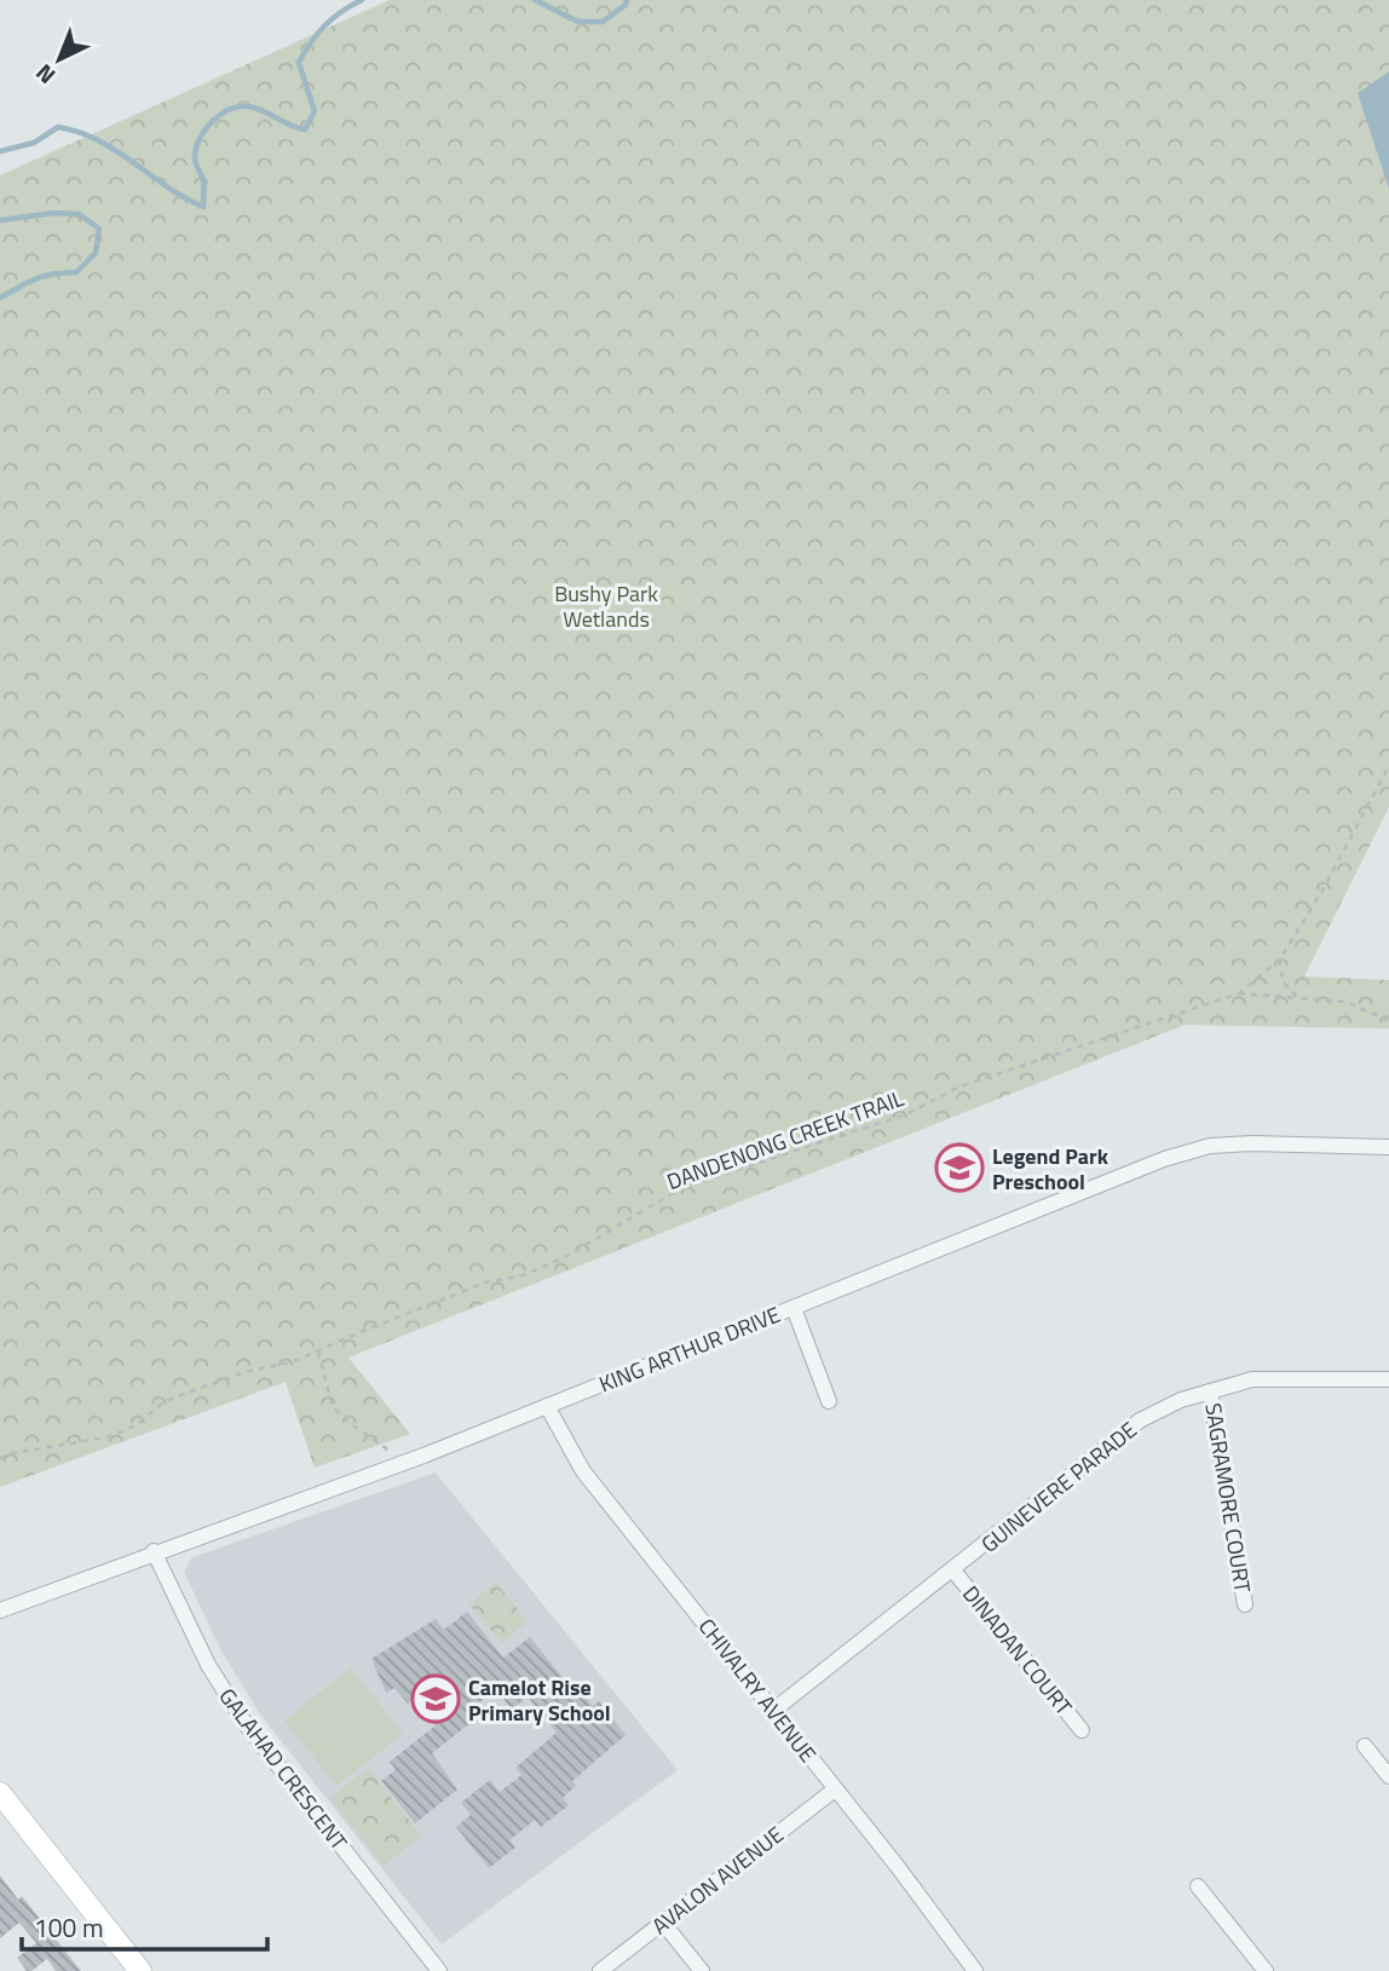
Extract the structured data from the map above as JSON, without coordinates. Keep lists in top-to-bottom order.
{
  "streets": {
    "street": [
      "KING ARTHUR DRIVE",
      "GUINEVERE PARADE",
      "SAGRAMORE COURT",
      "DINADAN COURT",
      "CHIVALRY AVENUE",
      "GALAHAD CRESCENT",
      "AVALON AVENUE"
    ],
    "path": ["DANDENONG CREEK TRAIL"]
  },
  "crossings": [
    ["KING ARTHUR DRIVE", "CHIVALRY AVENUE"],
    ["KING ARTHUR DRIVE", "GALAHAD CRESCENT"],
    ["GUINEVERE PARADE", "SAGRAMORE COURT"],
    ["GUINEVERE PARADE", "DINADAN COURT"],
    ["GUINEVERE PARADE", "CHIVALRY AVENUE"],
    ["CHIVALRY AVENUE", "AVALON AVENUE"]
  ],
  "parks": ["Bushy Park Wetlands"],
  "places": {
    "school or university": ["Legend Park Preschool", "Camelot Rise Primary School"]
  },
  "scale_bar": "100 m",
  "north": "bottom left"
}
